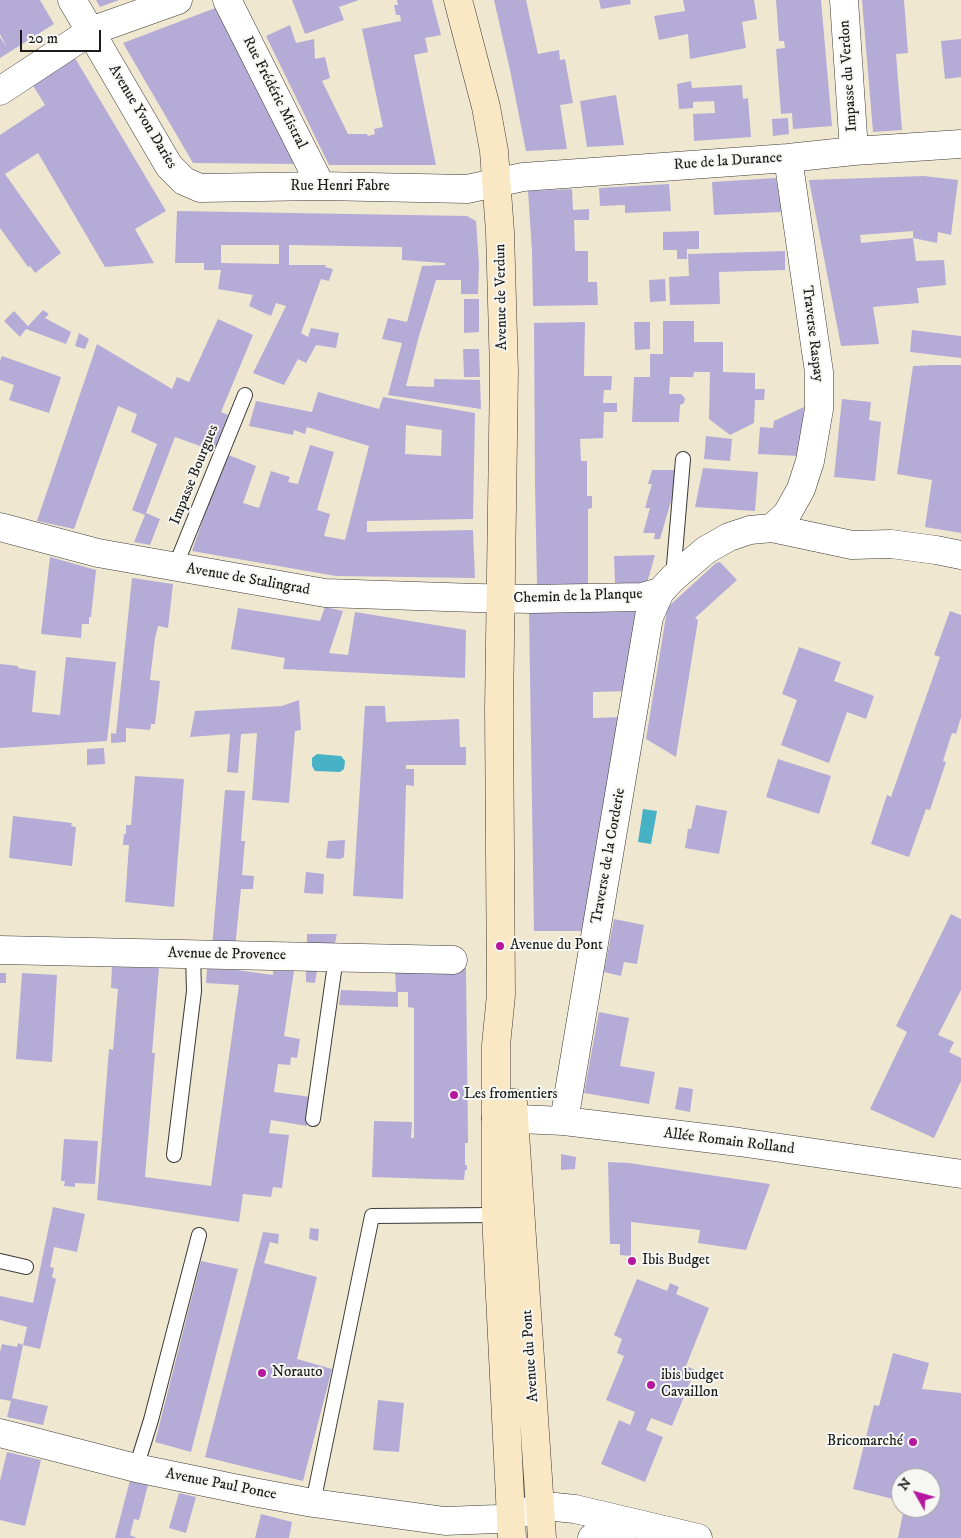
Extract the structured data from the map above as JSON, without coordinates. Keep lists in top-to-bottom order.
{
  "streets": {
    "main road": ["Avenue de Verdun", "Avenue du Pont"],
    "street": [
      "Impasse du Verdon",
      "Rue Frédéric Mistral",
      "Avenue Yvon Daries",
      "Rue de la Durance",
      "Rue Henri Fabre",
      "Traverse Raspay",
      "Avenue de Stalingrad",
      "Chemin de la Planque",
      "Traverse de la Corderie",
      "Avenue de Provence",
      "Allée Romain Rolland",
      "Avenue Paul Ponce"
    ],
    "lane": ["Impasse Bourgues"]
  },
  "crossings": [
    ["Impasse du Verdon", "Rue de la Durance"],
    ["Rue Frédéric Mistral", "Rue Henri Fabre"],
    ["Avenue Yvon Daries", "Rue Henri Fabre"],
    ["Rue de la Durance", "Rue Henri Fabre"],
    ["Rue de la Durance", "Avenue de Verdun"],
    ["Rue de la Durance", "Traverse Raspay"],
    ["Rue Henri Fabre", "Avenue de Verdun"],
    ["Avenue de Verdun", "Avenue de Stalingrad"],
    ["Avenue de Verdun", "Chemin de la Planque"],
    ["Avenue de Verdun", "Avenue du Pont"],
    ["Traverse Raspay", "Chemin de la Planque"],
    ["Impasse Bourgues", "Avenue de Stalingrad"],
    ["Avenue de Stalingrad", "Chemin de la Planque"],
    ["Avenue de Stalingrad", "Avenue du Pont"],
    ["Chemin de la Planque", "Traverse de la Corderie"],
    ["Chemin de la Planque", "Avenue du Pont"],
    ["Traverse de la Corderie", "Allée Romain Rolland"],
    ["Allée Romain Rolland", "Avenue du Pont"],
    ["Avenue du Pont", "Avenue Paul Ponce"]
  ],
  "places": [
    "Avenue du Pont",
    "Les fromentiers",
    "Ibis Budget",
    "Norauto",
    "ibis budget Cavaillon",
    "Bricomarché"
  ],
  "scale_bar": "20 m",
  "north": "top left"
}
